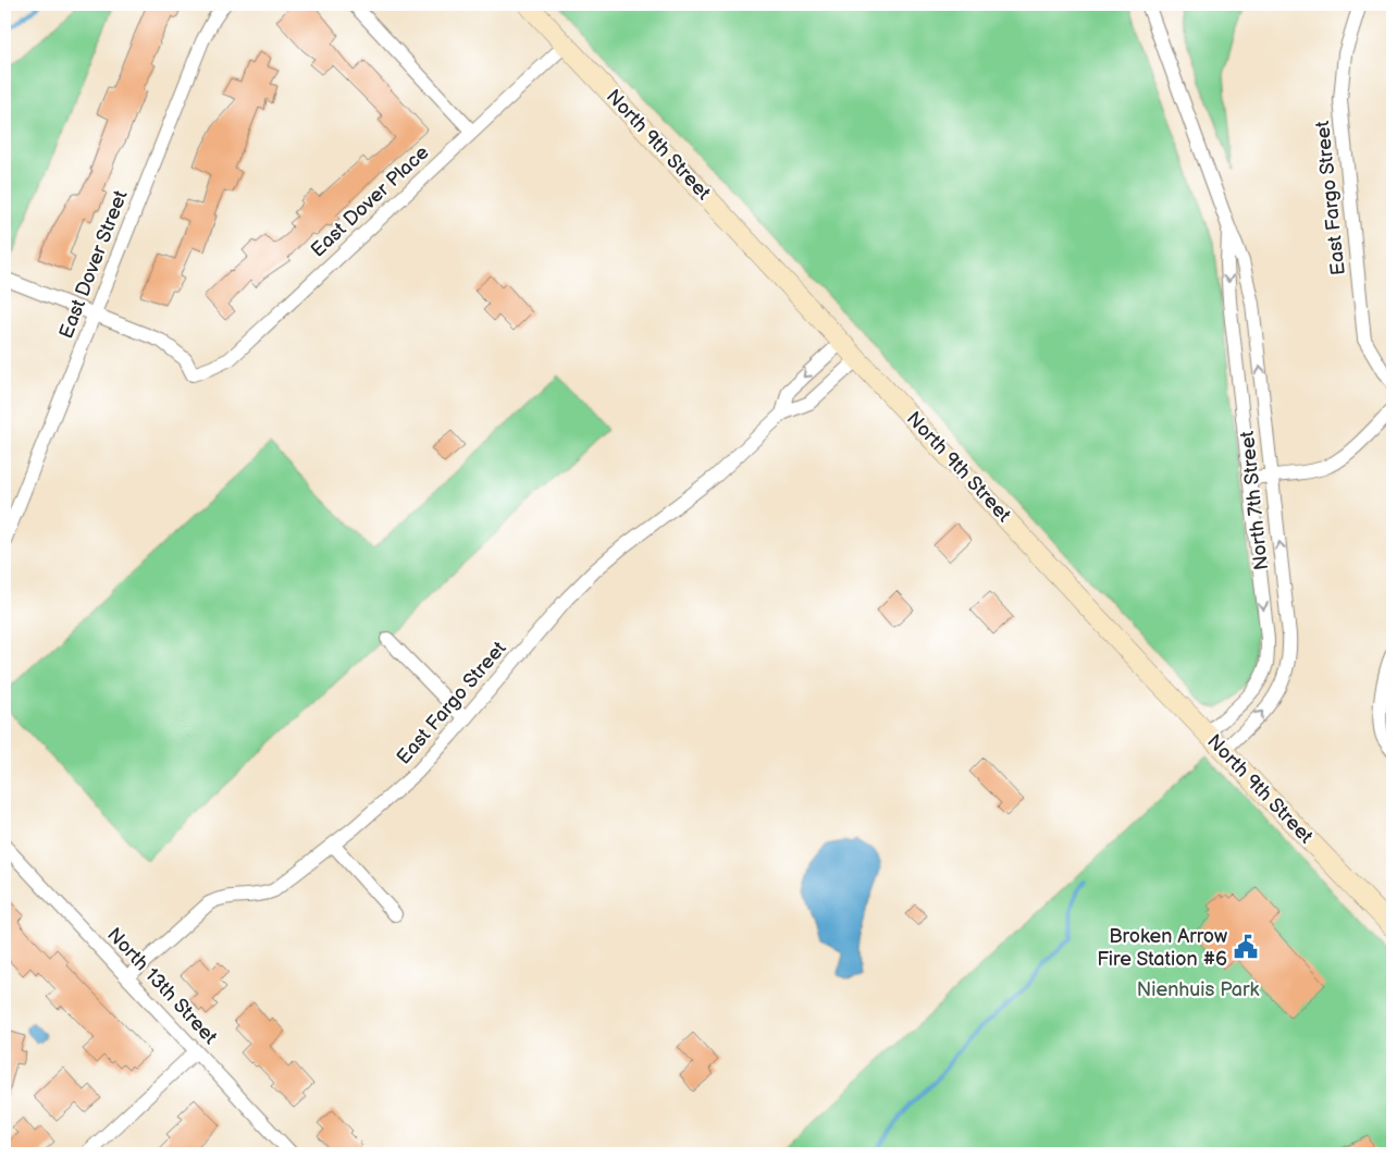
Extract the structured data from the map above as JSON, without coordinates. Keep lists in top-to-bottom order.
{
  "streets": {
    "main road": ["North 9th Street"],
    "street": [
      "East Fargo Street",
      "East Dover Place",
      "East Dover Street",
      "North 7th Street",
      "North 13th Street"
    ]
  },
  "crossings": [
    ["North 9th Street", "East Fargo Street"],
    ["North 9th Street", "East Dover Place"],
    ["North 9th Street", "North 7th Street"],
    ["East Fargo Street", "North 13th Street"],
    ["East Dover Place", "East Dover Street"]
  ],
  "parks": ["Nienhuis Park"],
  "places": {
    "public building": ["Broken Arrow Fire Station #6"]
  }
}
